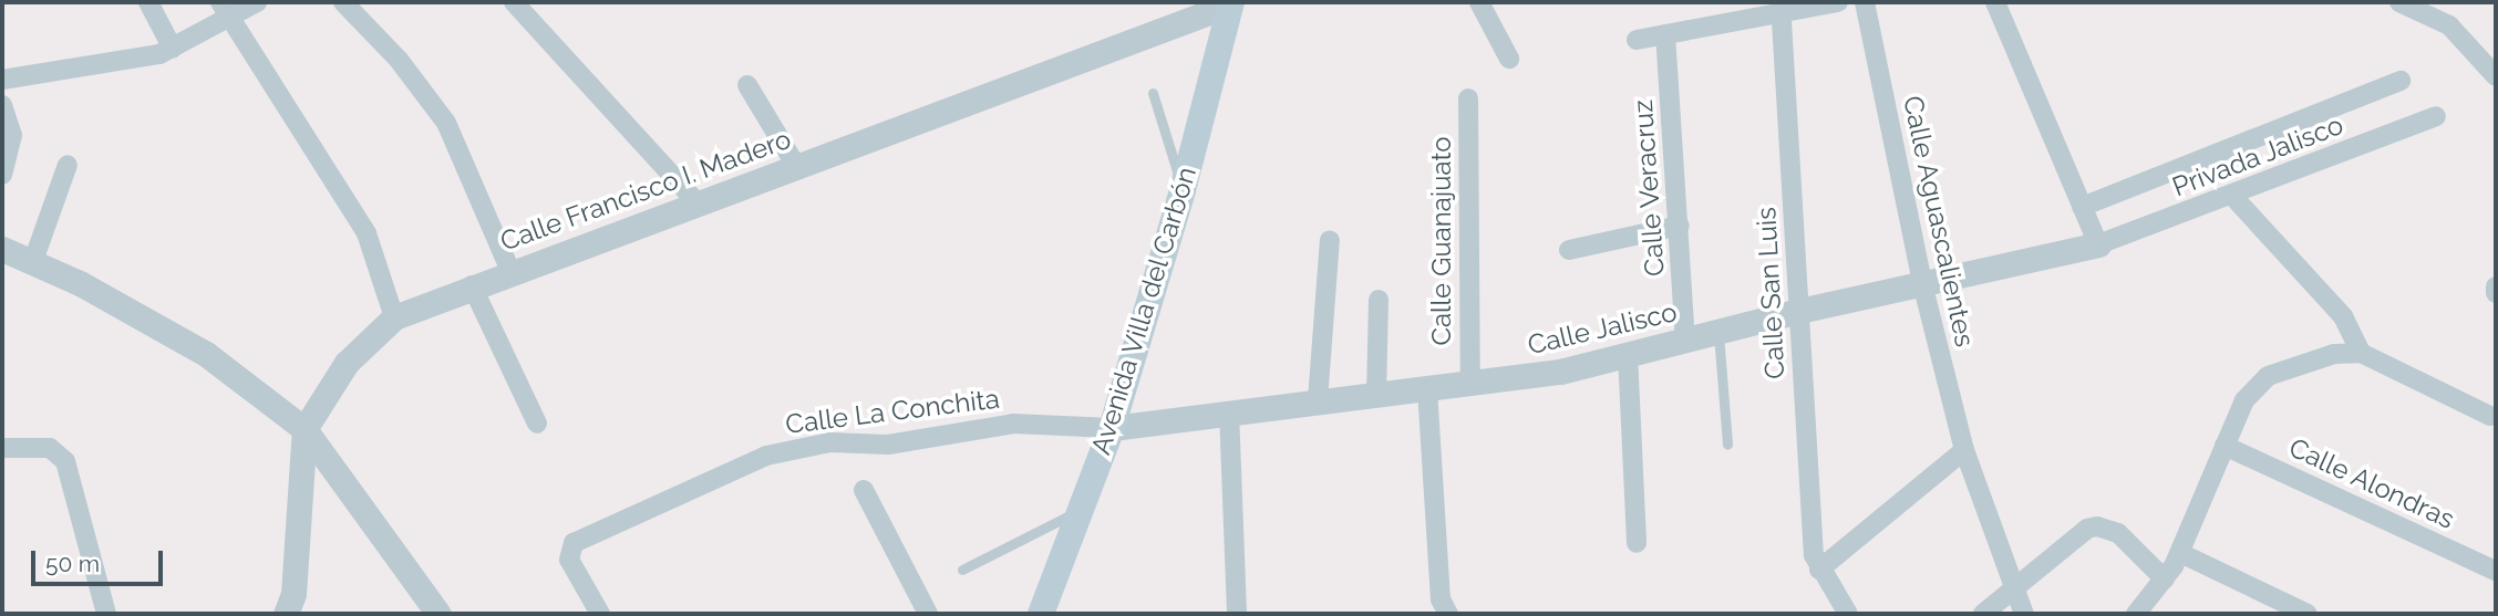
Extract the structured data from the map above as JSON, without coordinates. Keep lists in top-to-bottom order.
{
  "streets": {
    "main road": ["Avenida Villa del Carbón"],
    "street": [
      "Privada Jalisco",
      "Calle Veracruz",
      "Calle Francisco I. Madero",
      "Calle Aguascalientes",
      "Calle Guanajuato",
      "Calle San Luis",
      "Calle Jalisco",
      "Calle La Conchita",
      "Calle Alondras"
    ]
  },
  "crossings": [
    ["Privada Jalisco", "Calle Jalisco"],
    ["Calle Veracruz", "Calle Jalisco"],
    ["Calle Francisco I. Madero", "Avenida Villa del Carbón"],
    ["Calle Aguascalientes", "Calle Jalisco"],
    ["Calle Guanajuato", "Calle Jalisco"],
    ["Calle San Luis", "Calle Jalisco"],
    ["Avenida Villa del Carbón", "Calle Jalisco"],
    ["Avenida Villa del Carbón", "Calle La Conchita"],
    ["Calle Jalisco", "Calle La Conchita"]
  ],
  "scale_bar": "50 m"
}
